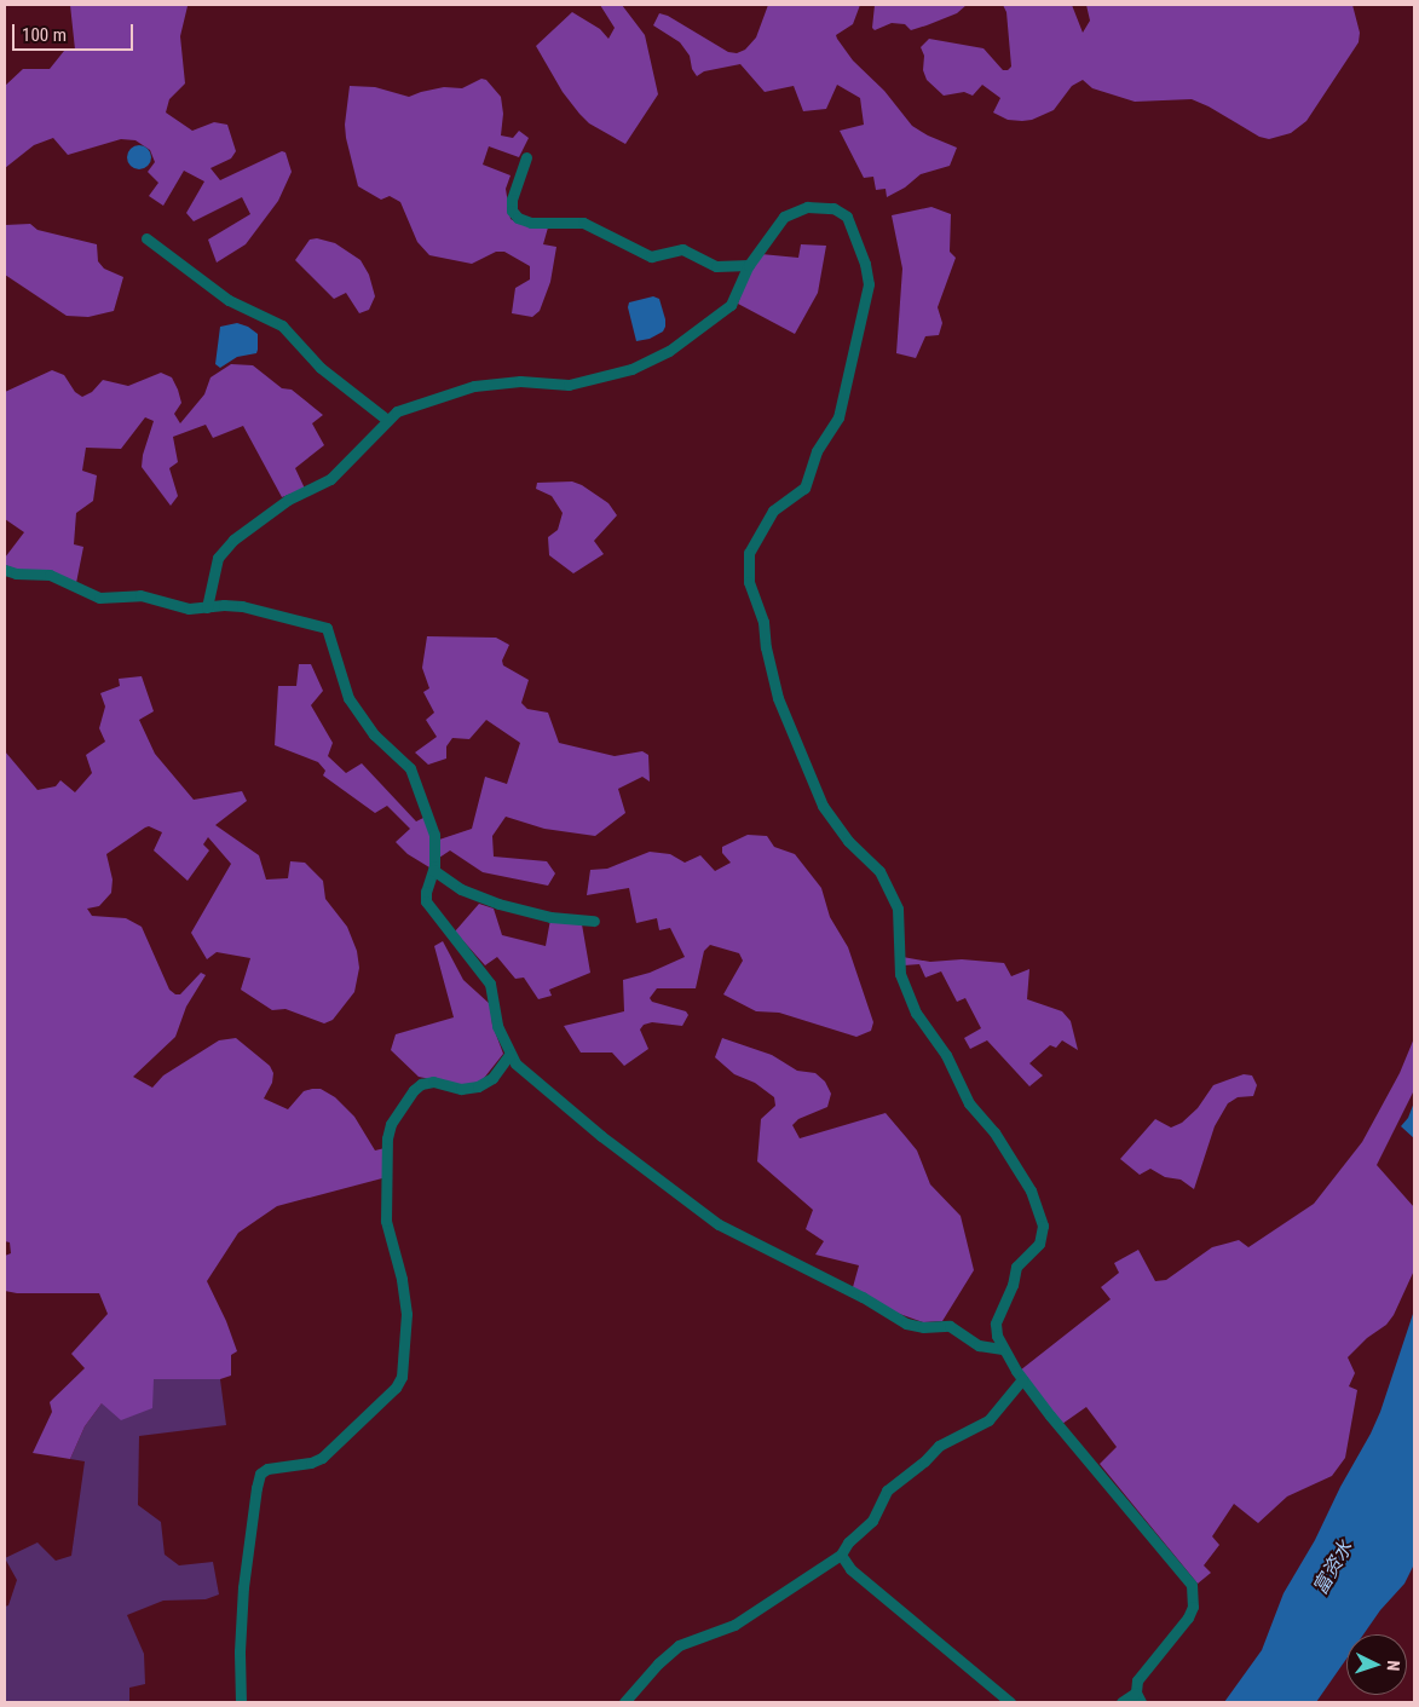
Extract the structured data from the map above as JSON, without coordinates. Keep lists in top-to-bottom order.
{
  "water": ["富资水"],
  "scale_bar": "100 m",
  "north": "right"
}
